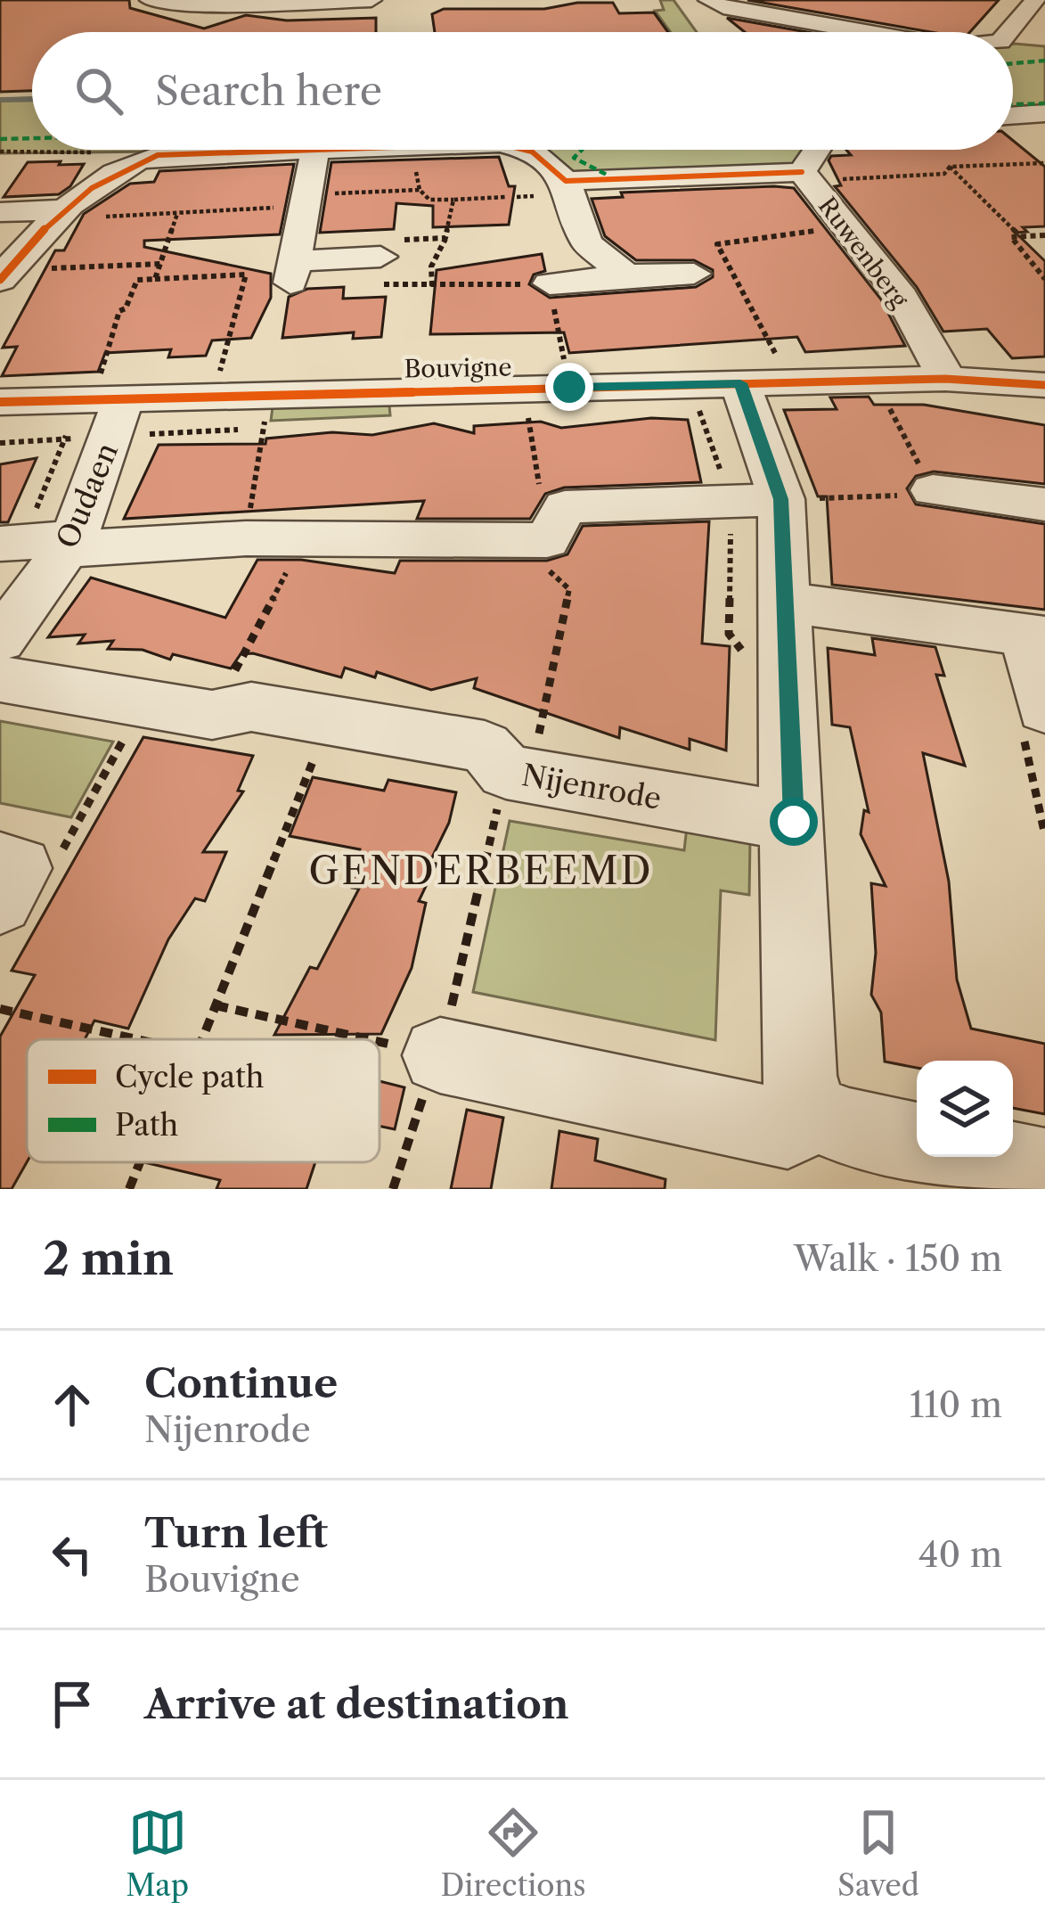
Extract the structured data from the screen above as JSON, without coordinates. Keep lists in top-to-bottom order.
{
  "streets": {
    "street": [
      "Ruwenberg",
      "Bouvigne",
      "Oudaen",
      "Nijenrode"
    ]
  },
  "crossings": [
    ["Ruwenberg", "Bouvigne"],
    ["Bouvigne", "Oudaen"]
  ],
  "districts": ["GENDERBEEMD"],
  "legend": ["Cycle path", "Path"],
  "page": {
    "search": "Search here",
    "heading": ["2 min", "Walk · 150 m"],
    "list": [
      ["Continue", "Nijenrode", "110 m"],
      ["Turn left", "Bouvigne", "40 m"],
      "Arrive at destination"
    ],
    "nav": ["Map", "Directions", "Saved"]
  }
}
